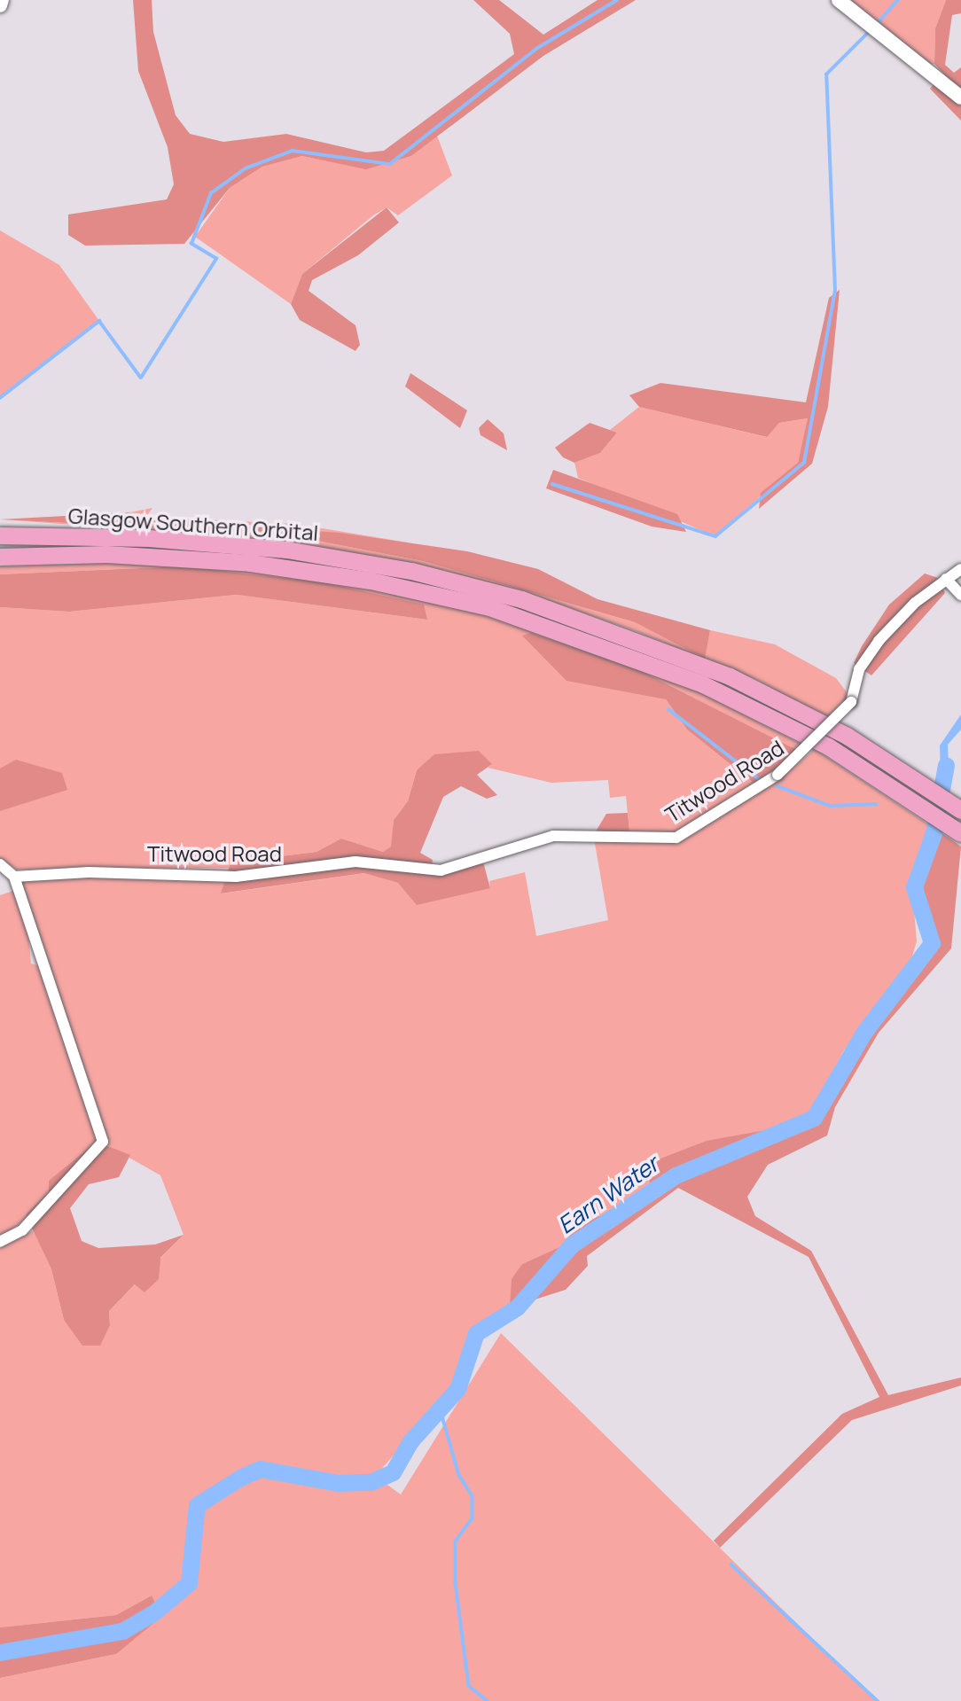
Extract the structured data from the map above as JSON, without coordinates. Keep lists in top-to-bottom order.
{
  "streets": {
    "highway": ["Glasgow Southern Orbital"],
    "street": ["Titwood Road"]
  },
  "water": ["Earn Water"]
}
